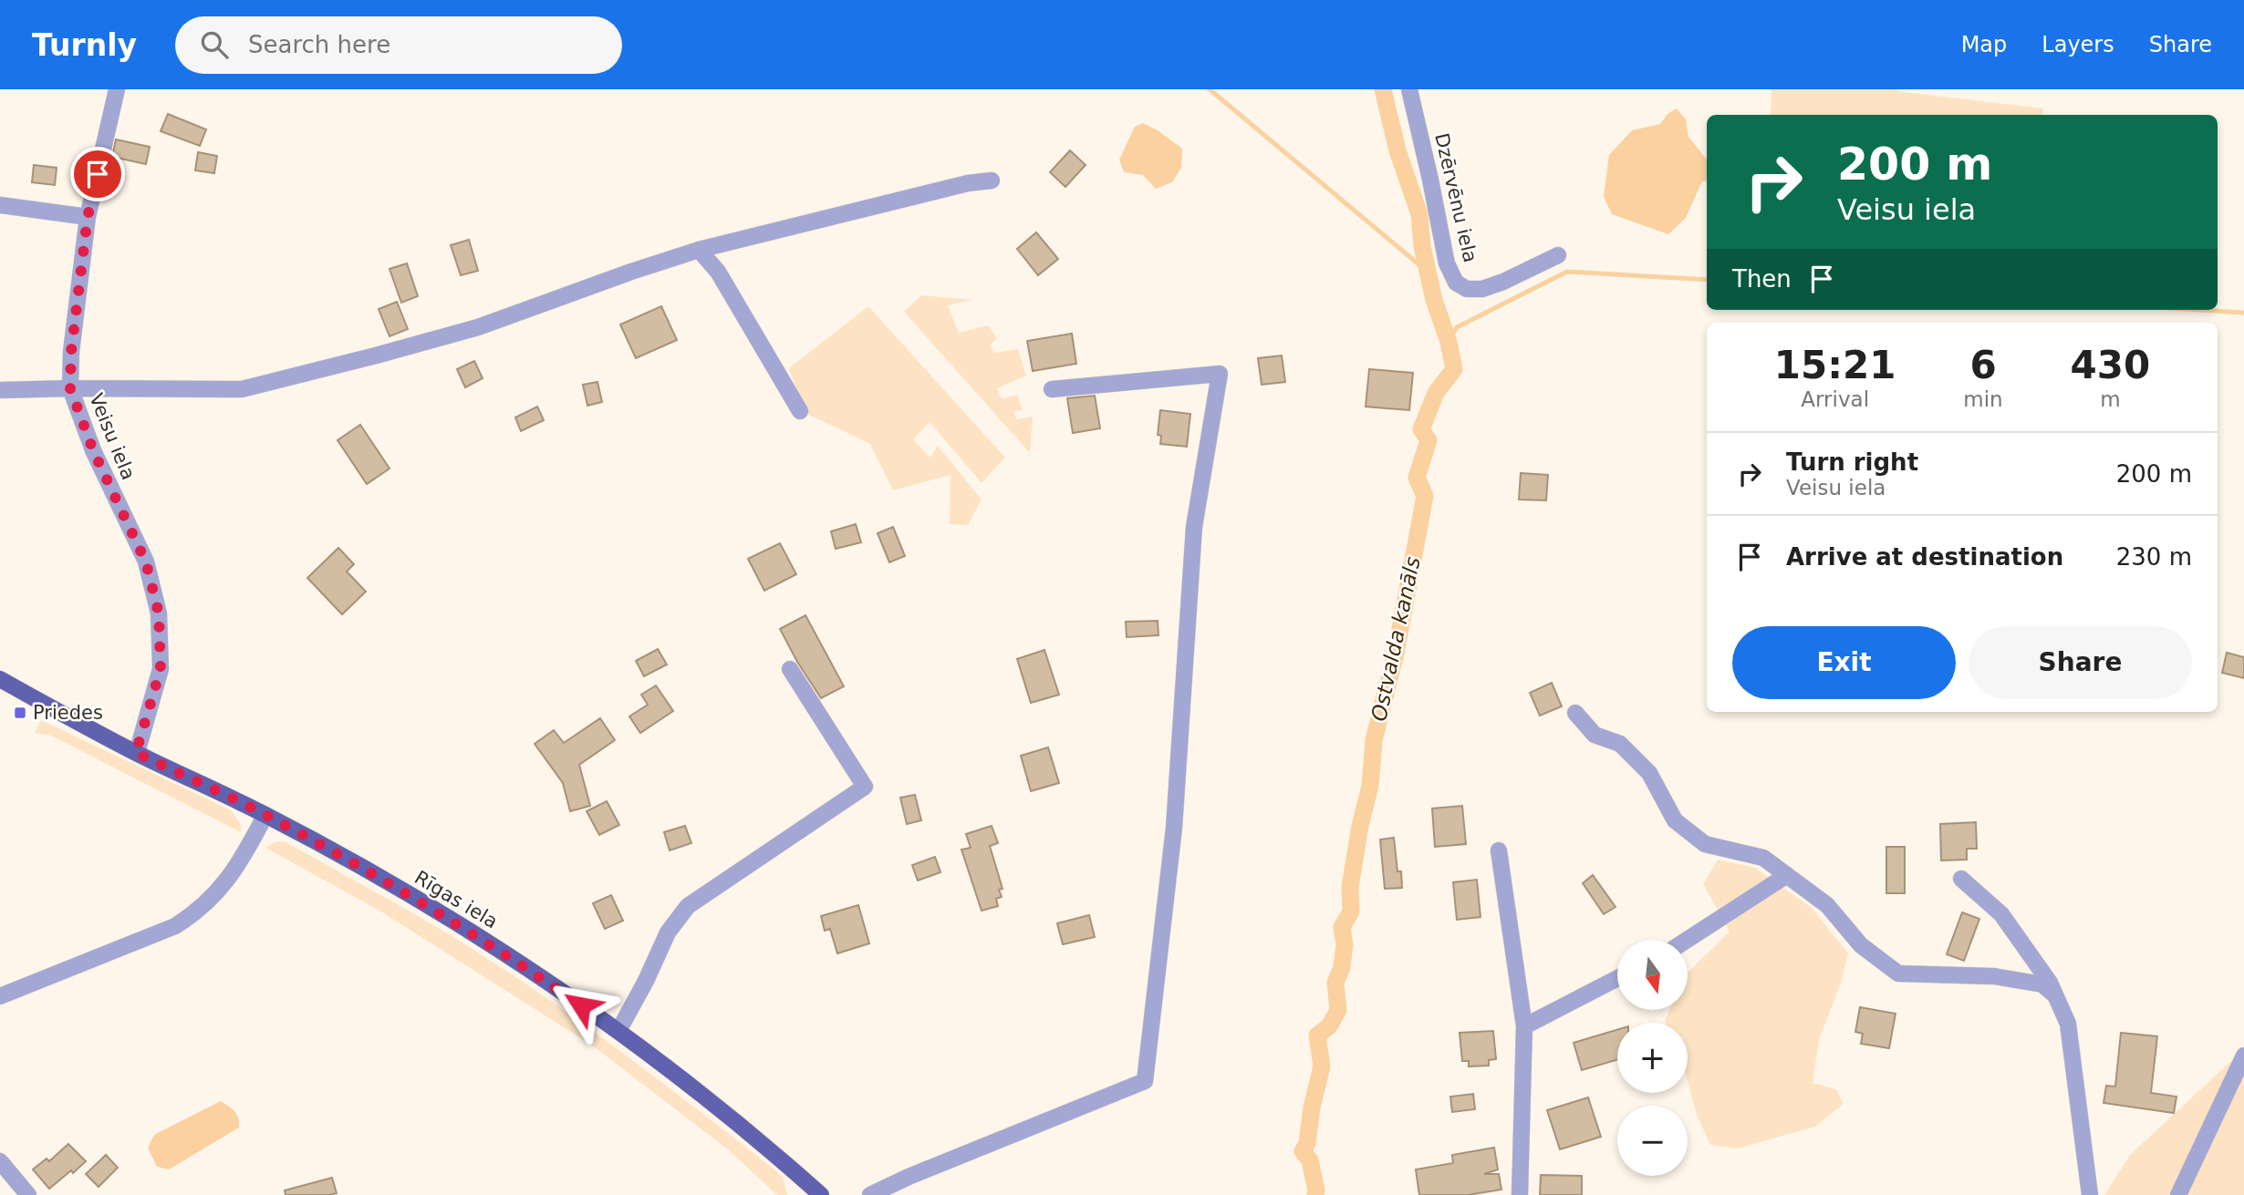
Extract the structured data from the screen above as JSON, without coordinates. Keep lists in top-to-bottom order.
{
  "streets": {
    "main road": ["Rīgas iela"],
    "street": ["Dzērvēnu iela", "Veisu iela"]
  },
  "crossings": [
    ["Veisu iela", "Rīgas iela"]
  ],
  "water": ["Ostvalda kanāls"],
  "places": {
    "transit": ["Priedes"]
  },
  "north": "bottom",
  "page": {
    "header": "Turnly",
    "search": "Search here",
    "nav": ["Map", "Layers", "Share"],
    "turn": ["200 m", "Veisu iela"],
    "then": "Then",
    "eta": [
      "15:21",
      "Arrival",
      "6",
      "min",
      "430",
      "m"
    ],
    "list": [
      {
        "name": "Turn right",
        "note": "Veisu iela",
        "value": "200 m"
      },
      {
        "name": "Arrive at destination",
        "value": "230 m"
      }
    ],
    "buttons": ["Exit", "Share"],
    "map_buttons": ["+", "−"]
  }
}
